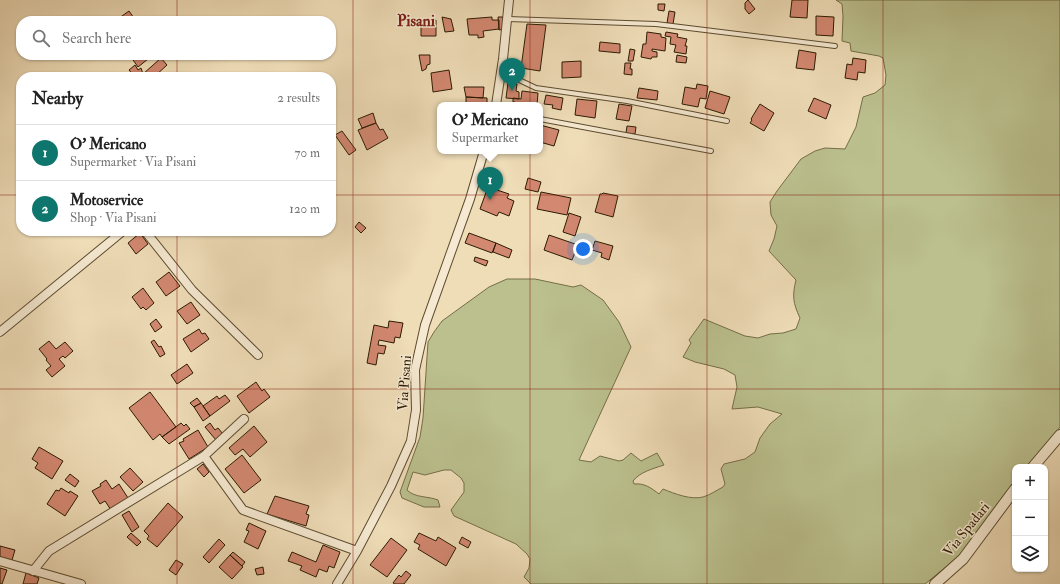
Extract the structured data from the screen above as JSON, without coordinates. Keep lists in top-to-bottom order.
{
  "streets": {
    "street": ["Via Pisani", "Via Spadari"]
  },
  "districts": ["Pisani"],
  "page": {
    "search": "Search here",
    "pins": ["2", "1"],
    "heading": ["Nearby", "2 results"],
    "popup": ["O' Mericano", "Supermarket"],
    "list": [
      {
        "mark": "1",
        "name": "O' Mericano",
        "note": "Supermarket · Via Pisani",
        "value": "70 m"
      },
      {
        "mark": "2",
        "name": "Motoservice",
        "note": "Shop · Via Pisani",
        "value": "120 m"
      }
    ],
    "map_buttons": ["+", "−"]
  }
}
